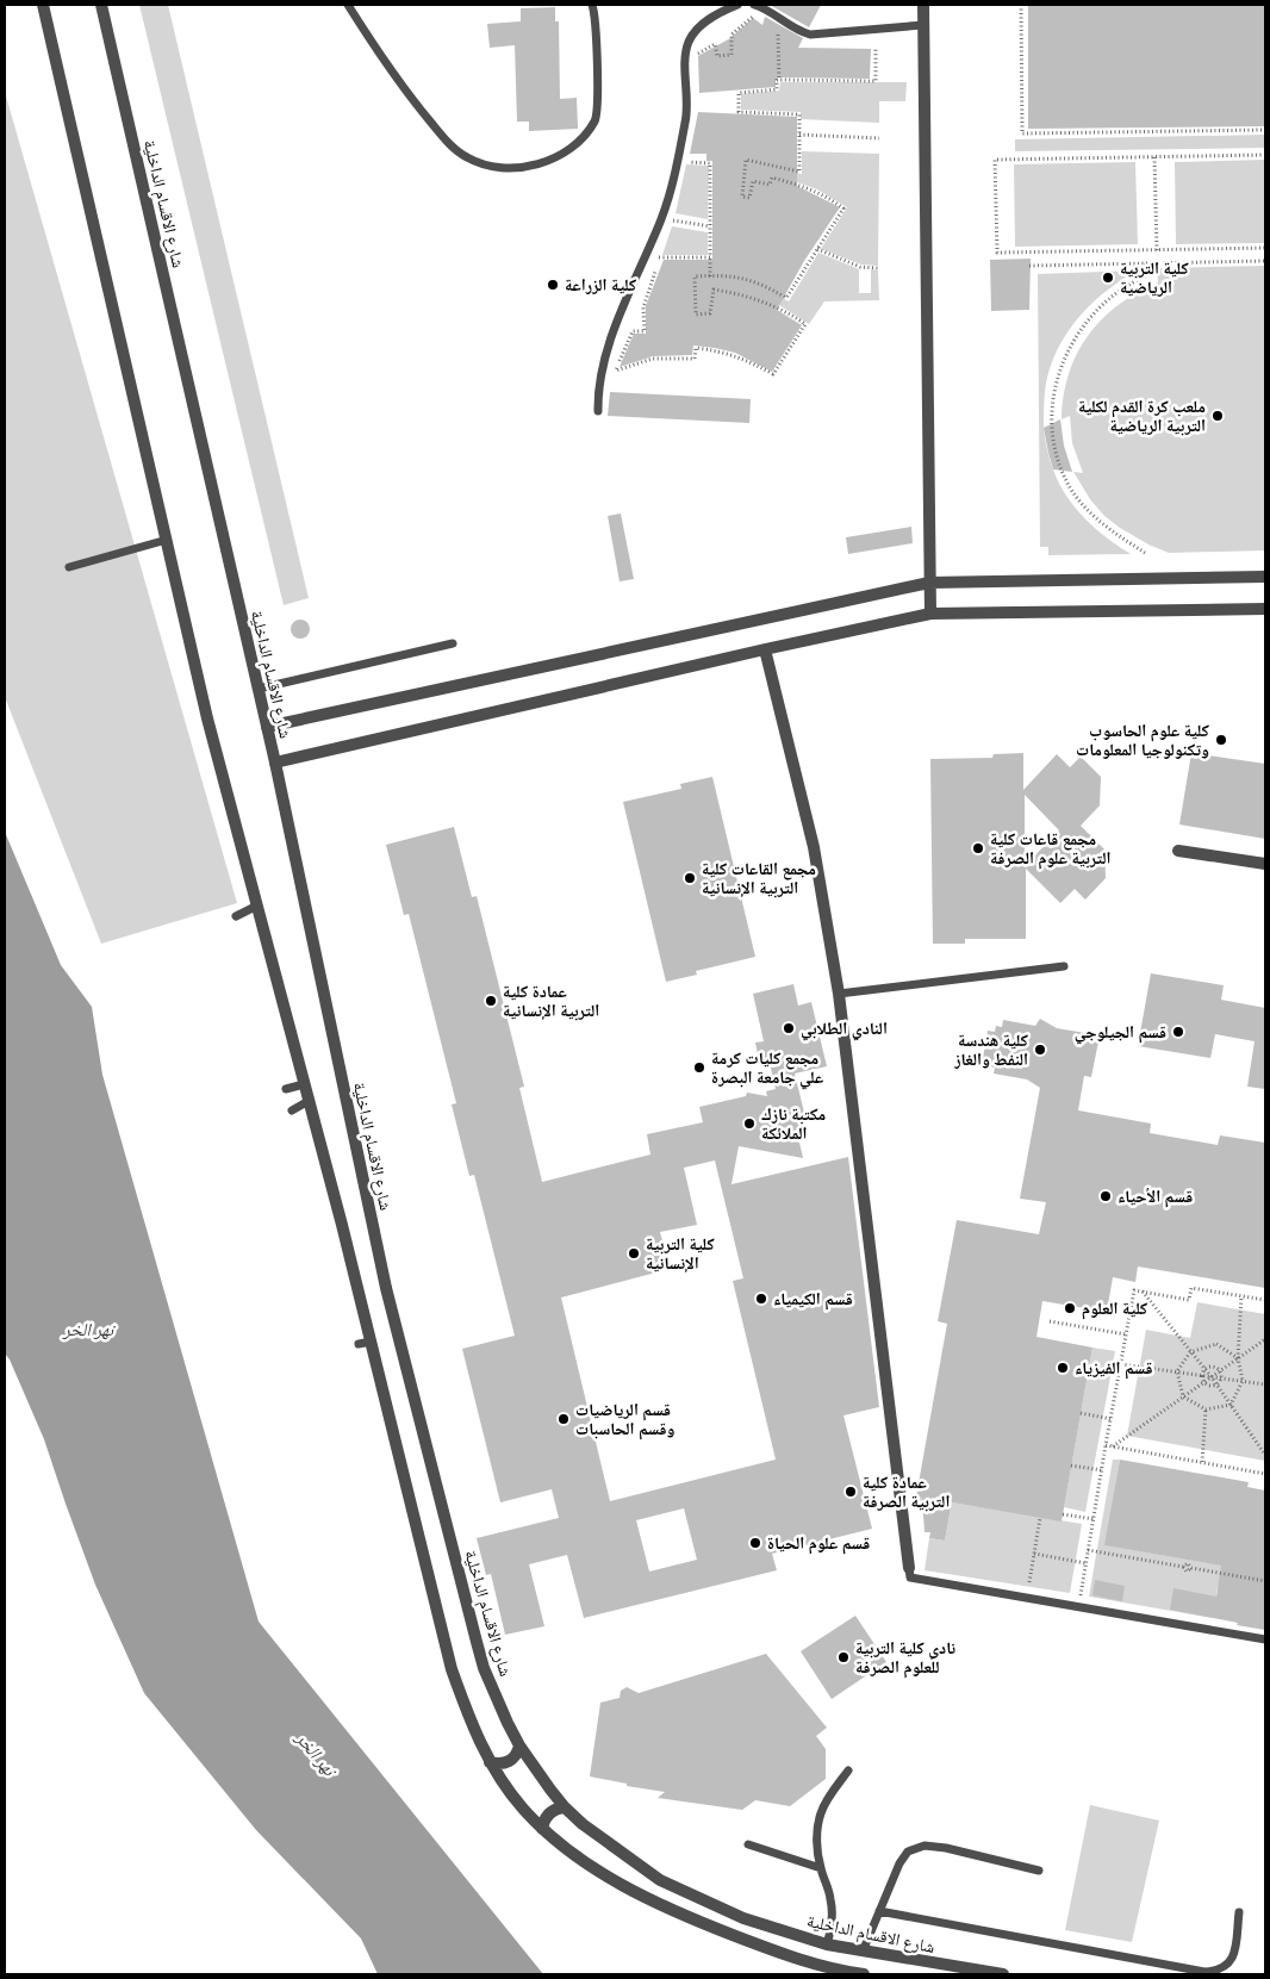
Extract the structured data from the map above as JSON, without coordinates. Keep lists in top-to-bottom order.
{
  "streets": {
    "street": ["شارع الاقسام الداخلية"]
  },
  "water": ["نهر الخر"],
  "places": [
    "كلية التربية الرياضية",
    "كلية الزراعة",
    "ملعب كرة القدم لكلية التربية الرياضية",
    "كلية علوم الحاسوب وتكنولوجيا المعلومات",
    "مجمع قاعات كلية التربية علوم الصرفة",
    "مجمع القاعات كلية التربية الإنسانية",
    "عمادة كلية التربية الإنسانية",
    "النادي الطلابي",
    "قسم الجيلوجي",
    "كلية هندسة النفط والغاز",
    "مجمع كليات كرمة علي جامعة البصرة",
    "مكتبة نازك الملائكة",
    "قسم الأحياء",
    "كلية التربية الإنسانية",
    "قسم الكيمياء",
    "كلية العلوم",
    "قسم الفيزياء",
    "قسم الرياضيات وقسم الحاسبات",
    "عمادة كلية التربية الصرفة",
    "قسم علوم الحياة",
    "نادي كلية التربية للعلوم الصرفة"
  ]
}
